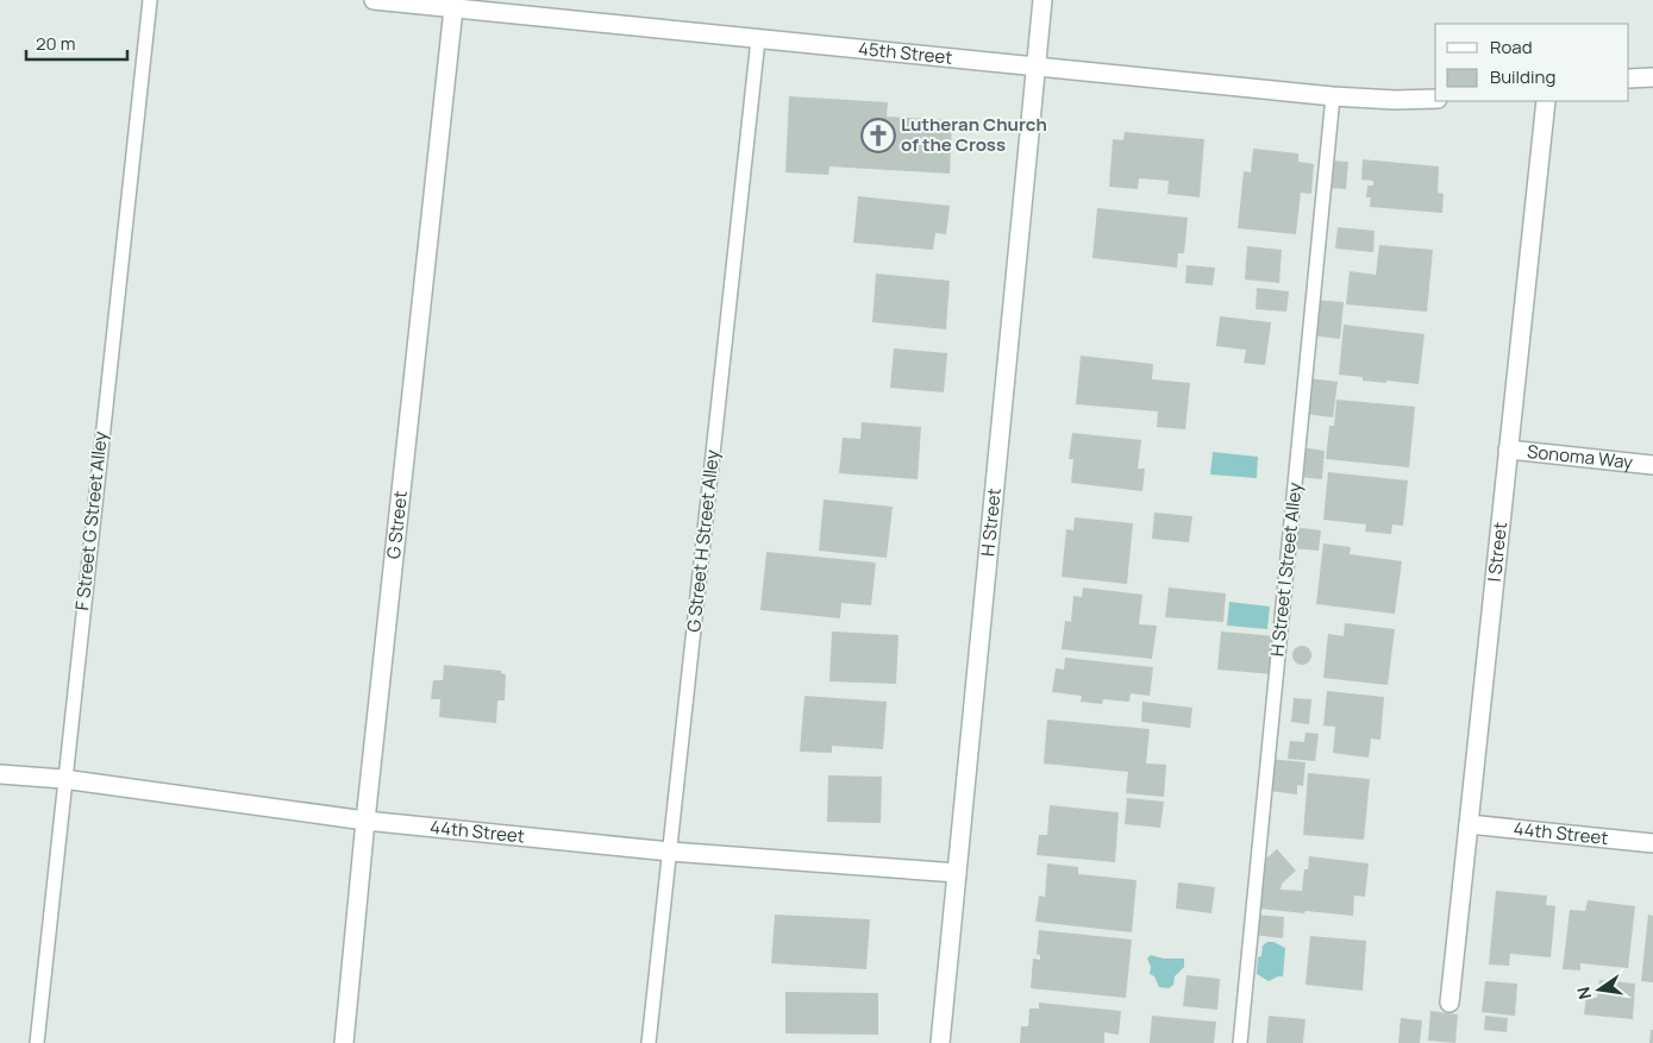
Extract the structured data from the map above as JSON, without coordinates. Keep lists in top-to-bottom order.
{
  "streets": {
    "street": [
      "45th Street",
      "Sonoma Way",
      "H Street",
      "G Street",
      "I Street",
      "44th Street"
    ],
    "lane": ["F Street G Street Alley", "G Street H Street Alley", "H Street I Street Alley"]
  },
  "crossings": [
    ["45th Street", "H Street"],
    ["45th Street", "G Street"],
    ["45th Street", "G Street H Street Alley"],
    ["45th Street", "H Street I Street Alley"],
    ["Sonoma Way", "I Street"],
    ["F Street G Street Alley", "44th Street"],
    ["H Street", "44th Street"],
    ["G Street", "44th Street"],
    ["G Street H Street Alley", "44th Street"],
    ["I Street", "44th Street"]
  ],
  "places": {
    "church": ["Lutheran Church of the Cross"]
  },
  "legend": ["Road", "Building"],
  "scale_bar": "20 m",
  "north": "left"
}
